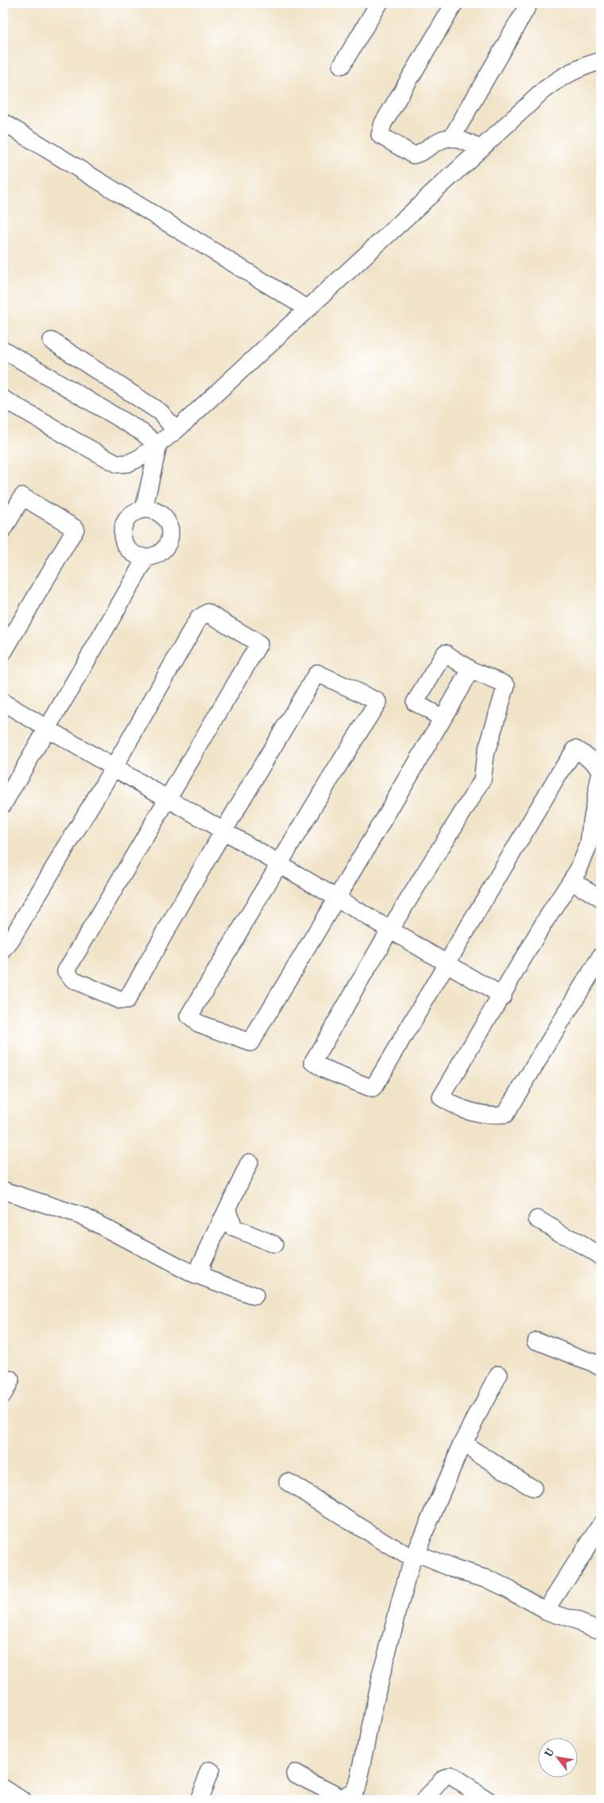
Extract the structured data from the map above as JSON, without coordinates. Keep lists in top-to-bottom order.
{
  "north": "top left"
}
